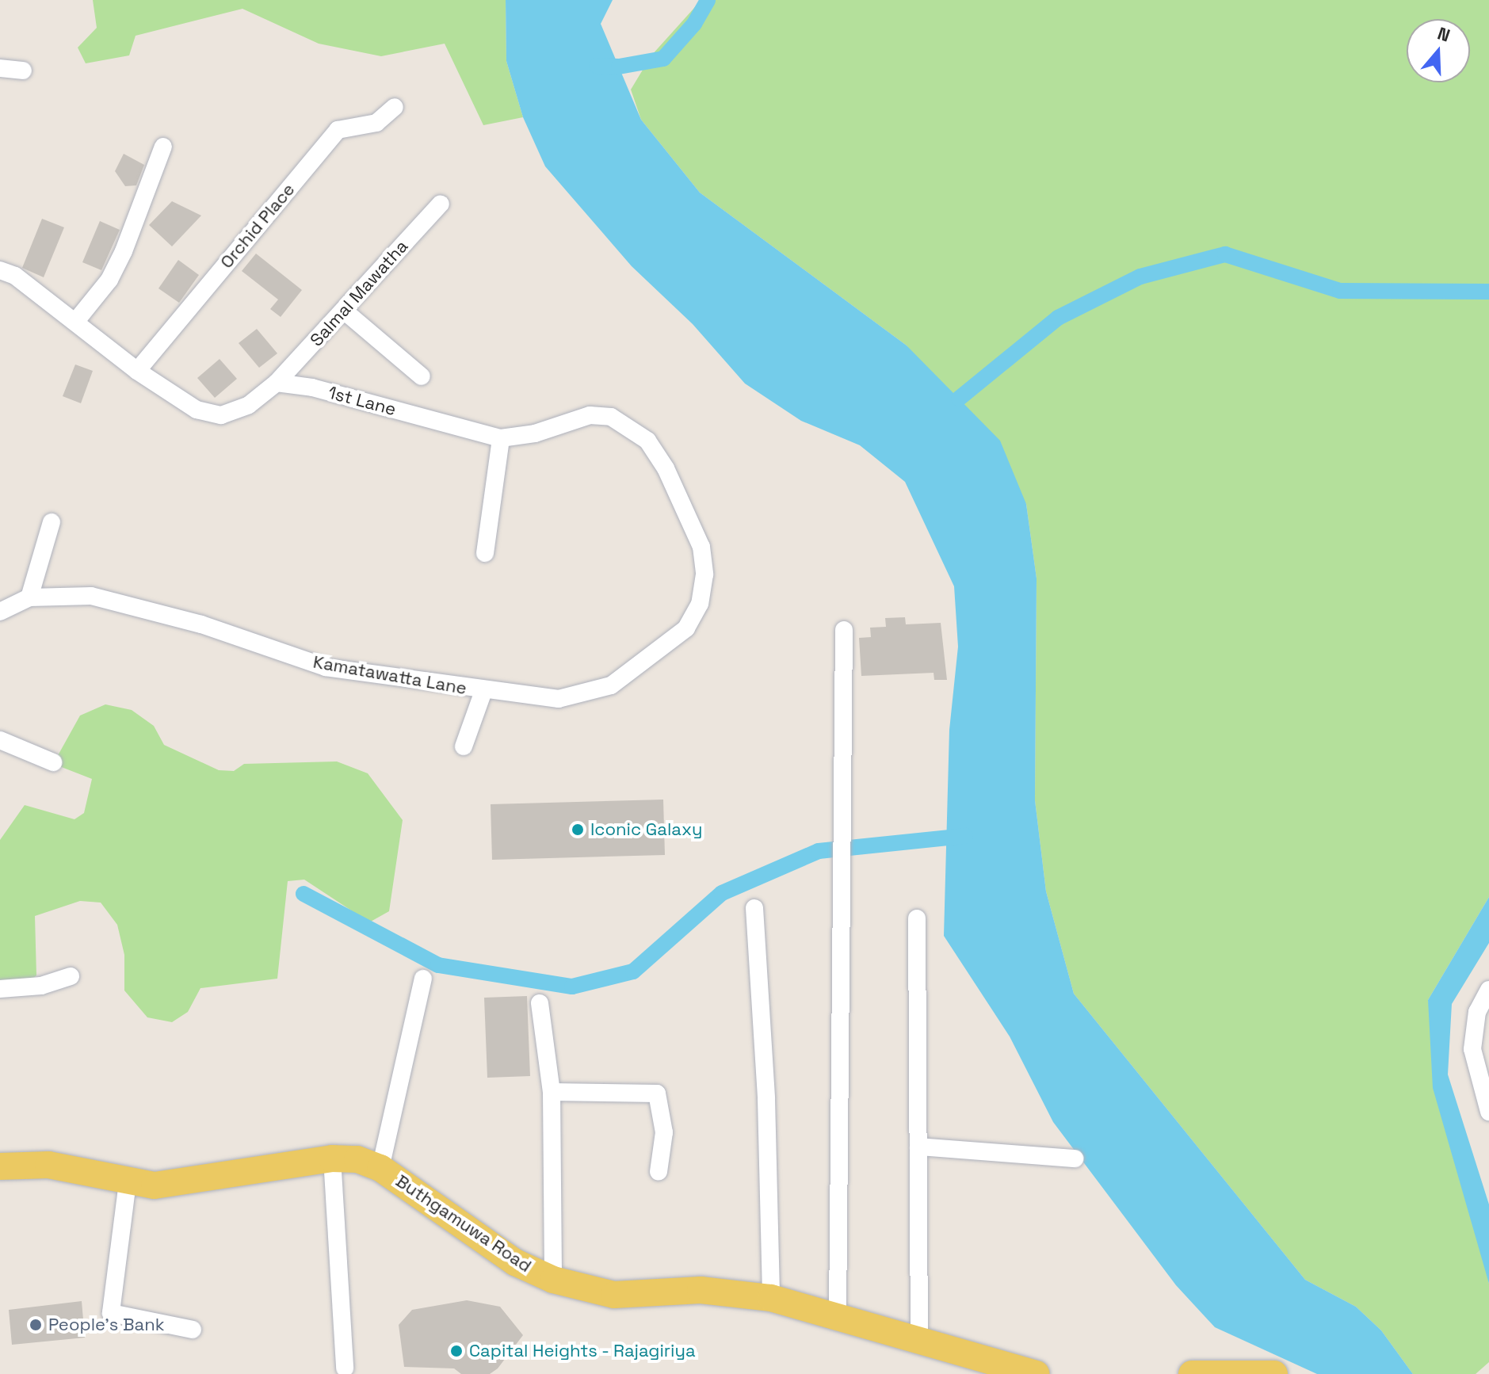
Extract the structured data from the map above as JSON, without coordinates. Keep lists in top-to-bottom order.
{
  "streets": {
    "main road": ["Buthgamuwa Road"],
    "street": [
      "Orchid Place",
      "Salmal Mawatha",
      "1st Lane",
      "Kamatawatta Lane"
    ]
  },
  "crossings": [
    ["Salmal Mawatha", "1st Lane"],
    ["1st Lane", "Kamatawatta Lane"]
  ],
  "places": ["Iconic Galaxy", "People's Bank", "Capital Heights - Rajagiriya"],
  "north": "top"
}
